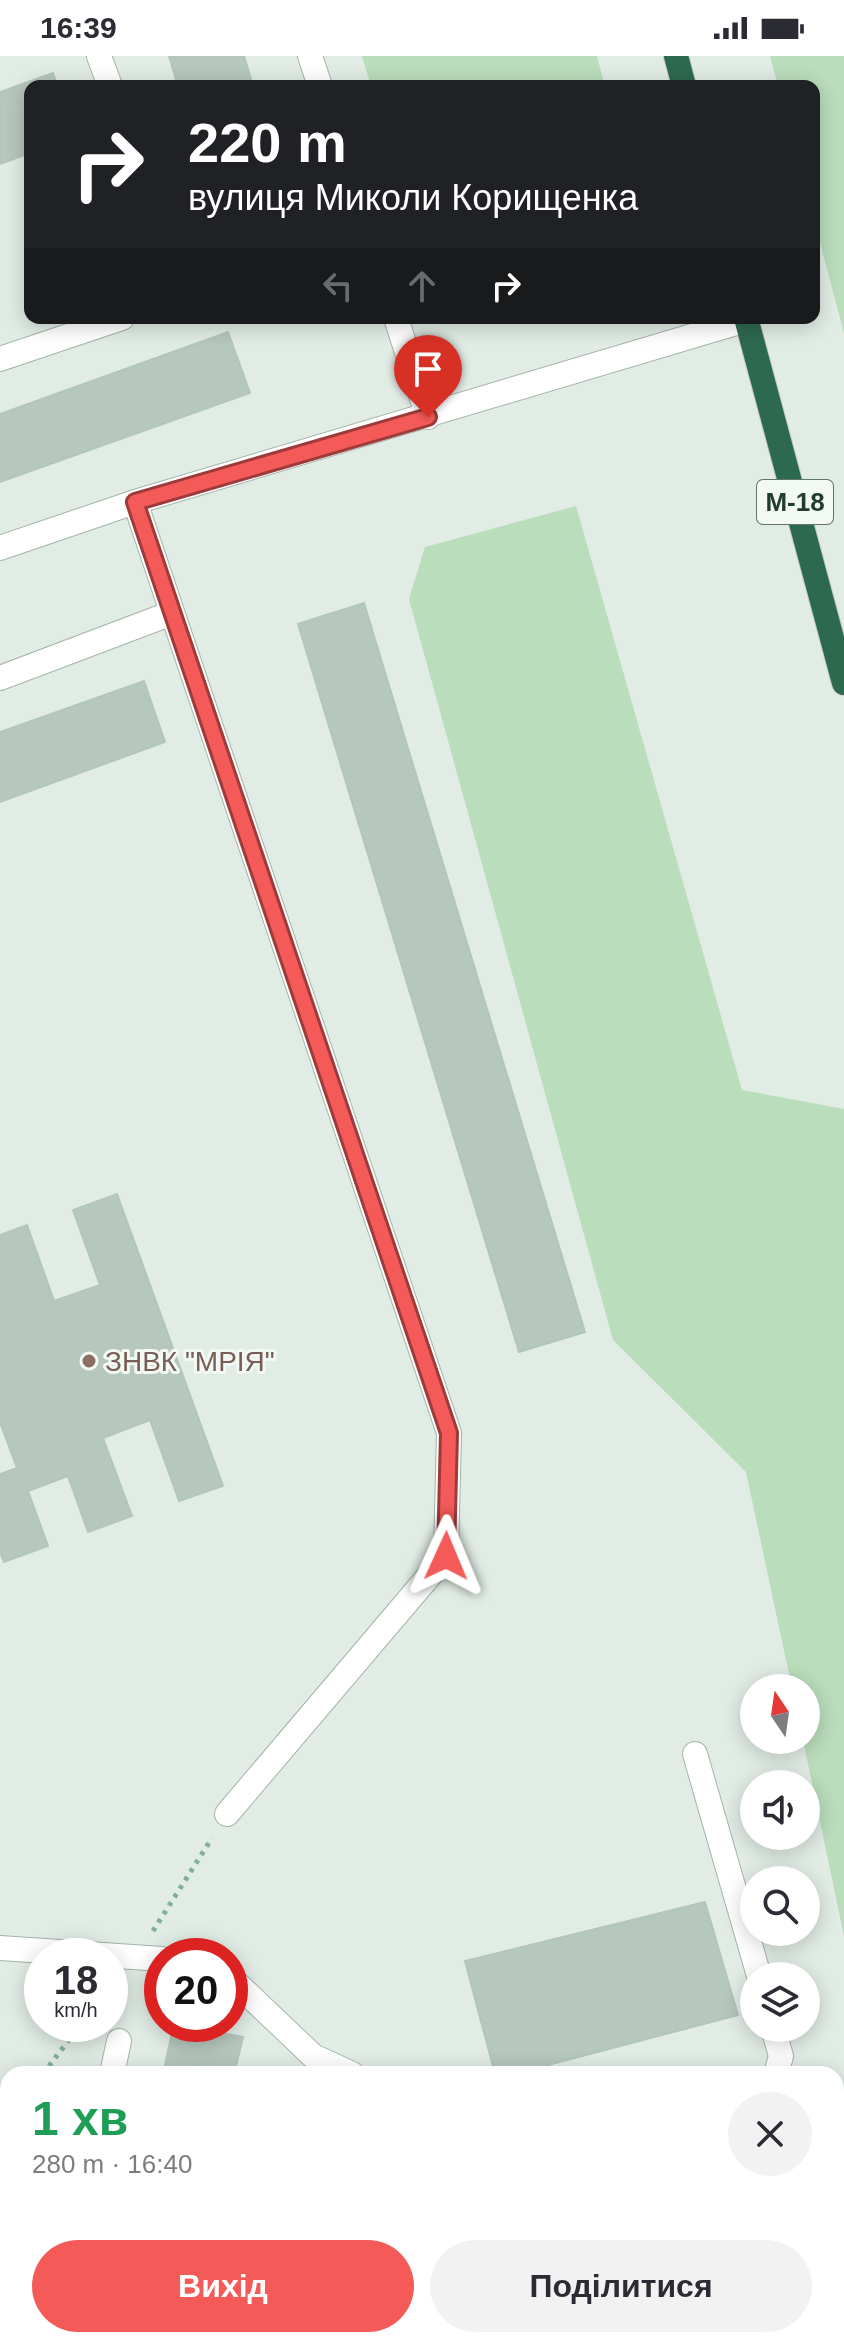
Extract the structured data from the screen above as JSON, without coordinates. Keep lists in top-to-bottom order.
{
  "streets": {
    "highway": ["М-18"]
  },
  "places": ["ЗНВК \"МРІЯ\""],
  "north": "top",
  "page": {
    "status": "16:39",
    "turn": ["220 m", "вулиця Миколи Корищенка"],
    "speed": "18 km/h",
    "limit": "20",
    "heading": ["1 хв", "280 m · 16:40"],
    "buttons": ["Вихід", "Поділитися"]
  }
}
